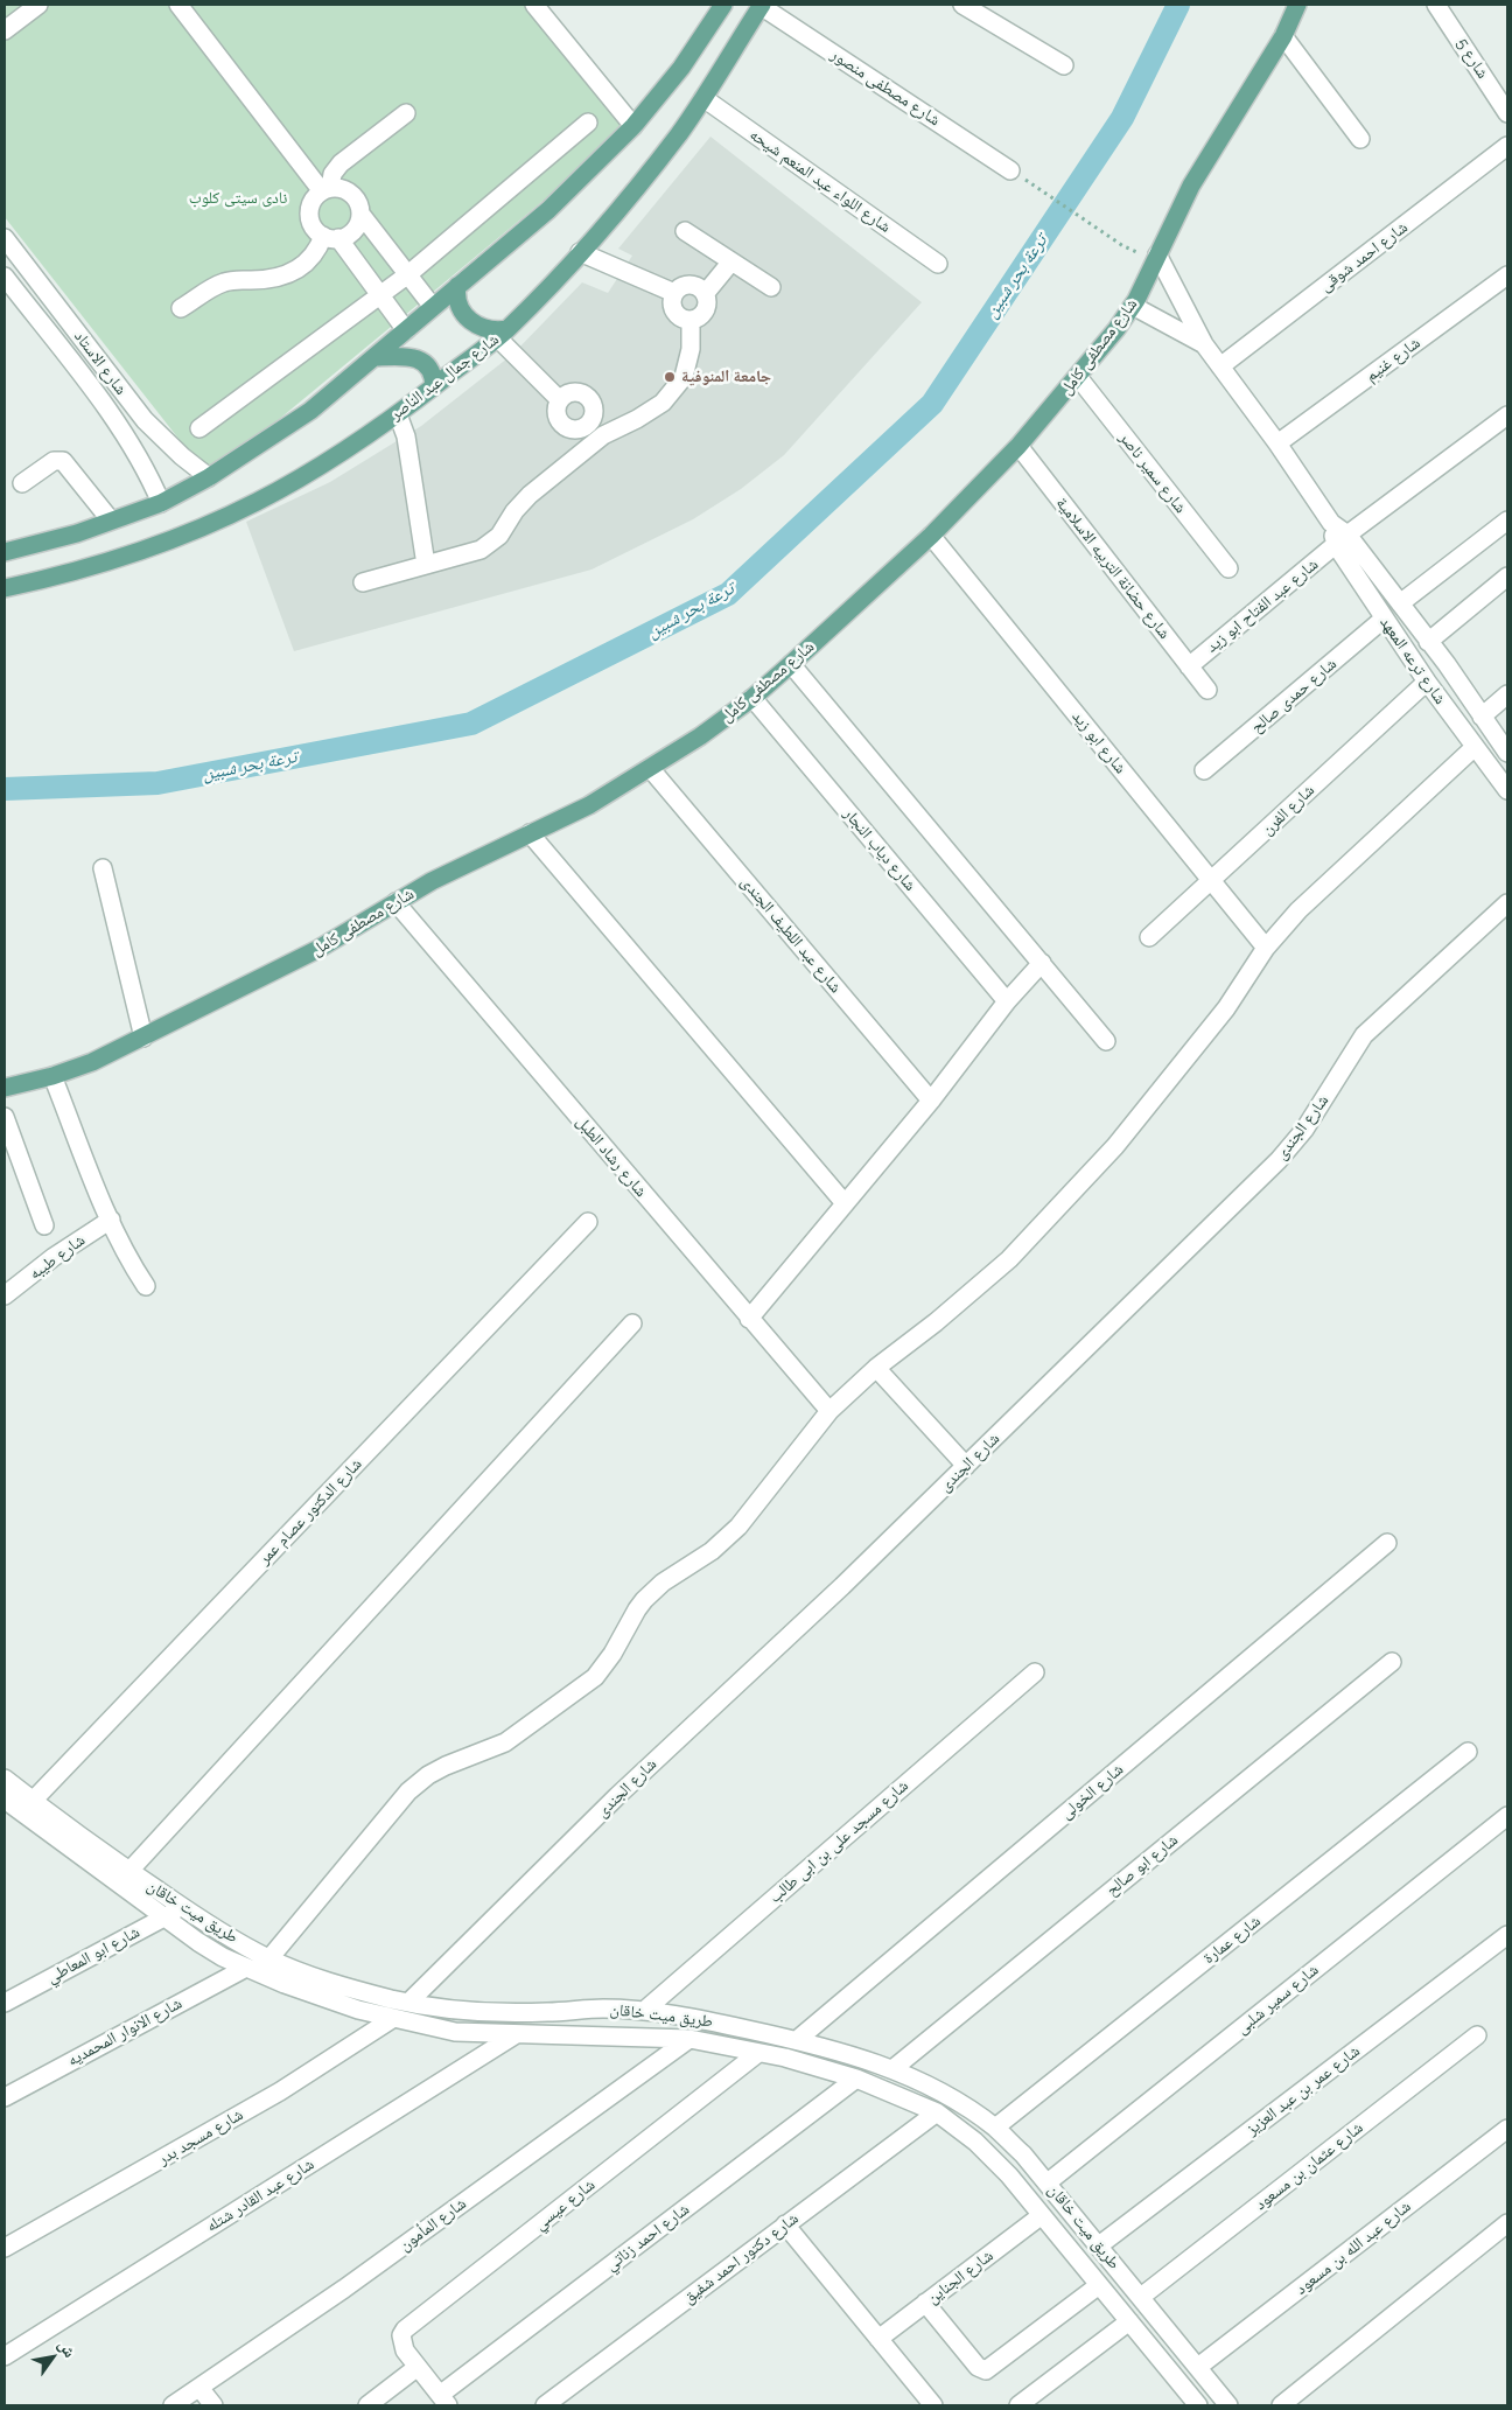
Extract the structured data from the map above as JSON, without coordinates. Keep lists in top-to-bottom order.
{
  "streets": {
    "main road": ["شارع مصطفى كامل", "شارع جمال عبد الناصر"],
    "street": [
      "شارع 5",
      "شارع مصطفى منصور",
      "شارع اللواء عبد المنعم شيحه",
      "شارع احمد شوقى",
      "شارع غنيم",
      "شارع الاستاد",
      "شارع سمير ناصر",
      "شارع حضانة التربيه الاسلامية",
      "شارع عبد الفتاح ابو زيد",
      "شارع ترعه المعهد",
      "شارع حمدى صالح",
      "شارع ابو زيد",
      "شارع الفرن",
      "شارع دياب النجار",
      "شارع عبد اللطيف الجندى",
      "شارع الجندى",
      "شارع رشاد الطبل",
      "شارع طيبه",
      "شارع الدكتور عصام عمر",
      "شارع الخولى",
      "شارع مسجد على بن ابى طالب",
      "شارع ابو صالح",
      "طريق ميت خاقان",
      "شارع عمارة",
      "شارع ابو المعاطي",
      "شارع سمير شلبى",
      "شارع الانوار المحمديه",
      "شارع عمر بن عبد العزيز",
      "شارع مسجد بدر",
      "شارع عثمان بن مسعود",
      "شارع عبد القادر شتله",
      "شارع عيسي",
      "شارع المأمون",
      "شارع احمد زناتي",
      "شارع عبد الله بن مسعود",
      "شارع دكتور احمد شفيق",
      "شارع الجناين"
    ]
  },
  "crossings": [
    ["شارع مصطفى منصور", "شارع جمال عبد الناصر"],
    ["شارع اللواء عبد المنعم شيحه", "شارع جمال عبد الناصر"],
    ["شارع احمد شوقى", "شارع ترعه المعهد"],
    ["شارع مصطفى كامل", "شارع سمير ناصر"],
    ["شارع مصطفى كامل", "شارع حضانة التربيه الاسلامية"],
    ["شارع مصطفى كامل", "شارع ترعه المعهد"],
    ["شارع مصطفى كامل", "شارع ابو زيد"],
    ["شارع مصطفى كامل", "شارع دياب النجار"],
    ["شارع مصطفى كامل", "شارع عبد اللطيف الجندى"],
    ["شارع مصطفى كامل", "شارع رشاد الطبل"],
    ["شارع غنيم", "شارع ترعه المعهد"],
    ["شارع حضانة التربيه الاسلامية", "شارع عبد الفتاح ابو زيد"],
    ["شارع عبد الفتاح ابو زيد", "شارع ترعه المعهد"],
    ["شارع ترعه المعهد", "شارع حمدى صالح"],
    ["شارع ترعه المعهد", "شارع الفرن"],
    ["شارع ابو زيد", "شارع الفرن"],
    ["شارع الجندى", "طريق ميت خاقان"],
    ["شارع الدكتور عصام عمر", "طريق ميت خاقان"],
    ["شارع الخولى", "طريق ميت خاقان"],
    ["شارع مسجد على بن ابى طالب", "طريق ميت خاقان"],
    ["شارع ابو صالح", "طريق ميت خاقان"],
    ["طريق ميت خاقان", "شارع عمارة"],
    ["طريق ميت خاقان", "شارع ابو المعاطي"],
    ["طريق ميت خاقان", "شارع سمير شلبى"],
    ["طريق ميت خاقان", "شارع الانوار المحمديه"],
    ["طريق ميت خاقان", "شارع عمر بن عبد العزيز"],
    ["طريق ميت خاقان", "شارع مسجد بدر"],
    ["طريق ميت خاقان", "شارع عثمان بن مسعود"],
    ["طريق ميت خاقان", "شارع عبد القادر شتله"],
    ["طريق ميت خاقان", "شارع عيسي"],
    ["طريق ميت خاقان", "شارع المأمون"],
    ["طريق ميت خاقان", "شارع احمد زناتي"],
    ["طريق ميت خاقان", "شارع عبد الله بن مسعود"],
    ["طريق ميت خاقان", "شارع دكتور احمد شفيق"],
    ["طريق ميت خاقان", "شارع الجناين"]
  ],
  "water": ["ترعة بحر شبين"],
  "parks": ["نادى سيتى كلوب"],
  "places": ["جامعة المنوفية"],
  "north": "top right"
}
